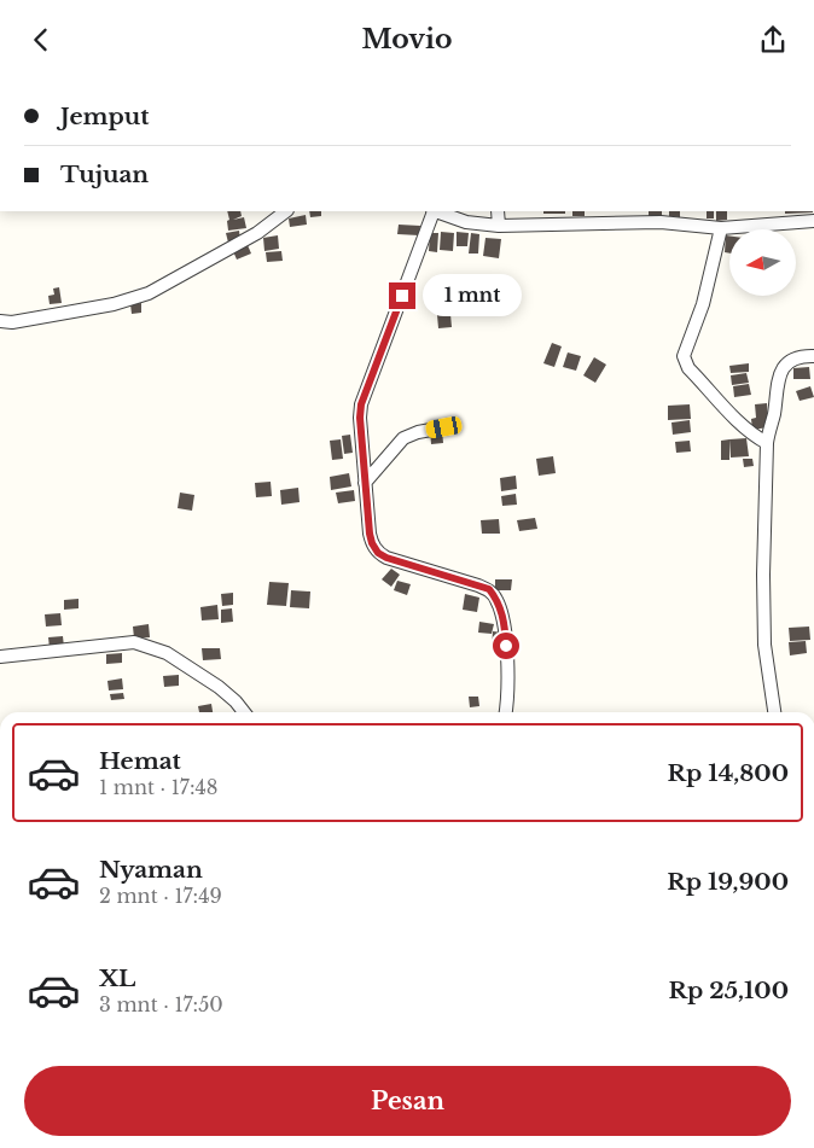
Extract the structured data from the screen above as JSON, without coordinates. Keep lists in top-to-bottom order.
{
  "north": "left",
  "page": {
    "header": "Movio",
    "banner": ["Jemput", "Tujuan"],
    "bubble": "1 mnt",
    "list": [
      {
        "name": "Hemat",
        "note": "1 mnt · 17:48",
        "value": "Rp 14,800"
      },
      {
        "name": "Nyaman",
        "note": "2 mnt · 17:49",
        "value": "Rp 19,900"
      },
      {
        "name": "XL",
        "note": "3 mnt · 17:50",
        "value": "Rp 25,100"
      }
    ],
    "buttons": "Pesan"
  }
}
